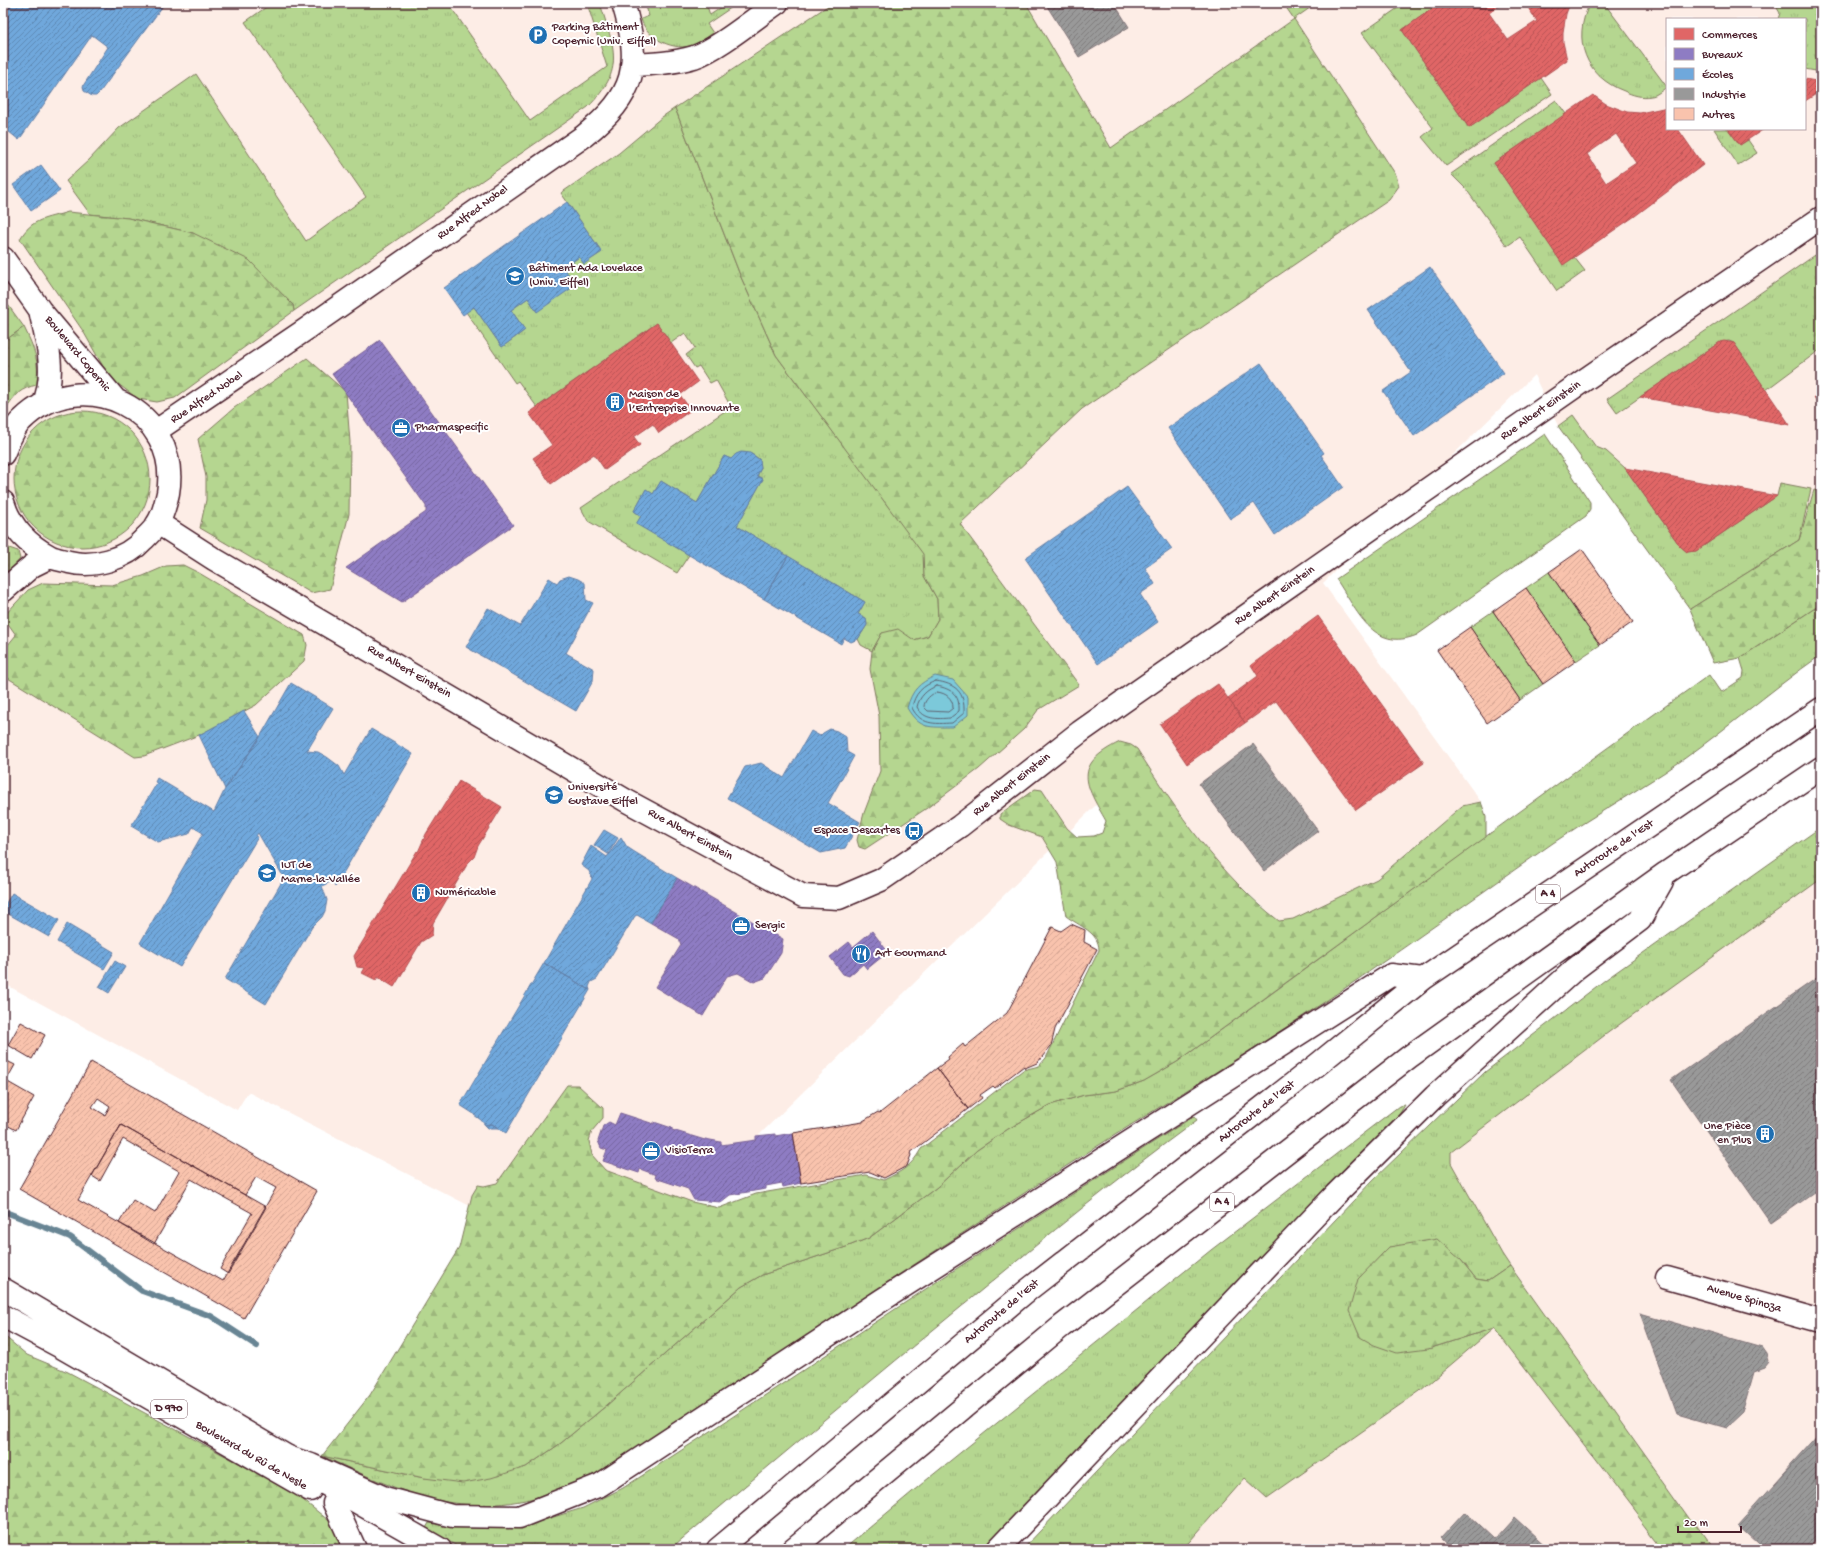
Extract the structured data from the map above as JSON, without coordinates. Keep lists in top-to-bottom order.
{
  "streets": {
    "main road": [
      "Rue Alfred Nobel",
      "Boulevard Copernic",
      "Rue Albert Einstein",
      "Autoroute de l’Est",
      "A 4",
      "Avenue Spinoza",
      "D 970",
      "Boulevard du Rû de Nesle"
    ]
  },
  "places": {
    "parking": ["Parking Bâtiment Copernic (Univ. Eiffel)"],
    "school or university": ["Bâtiment Ada Lovelace (Univ. Eiffel)", "Université Gustave Eiffel", "IUT de Marne-la-Vallée"],
    "building": ["Maison de l’Entreprise Innovante", "Numéricable", "Une Pièce en Plus"],
    "office": ["Pharmaspecific", "Sergic", "VisioTerra"],
    "bus stop": ["Espace Descartes"],
    "restaurant": ["Art Gourmand"]
  },
  "legend": [
    "Commerces",
    "Bureaux",
    "Écoles",
    "Industrie",
    "Autres"
  ],
  "scale_bar": "20 m"
}
